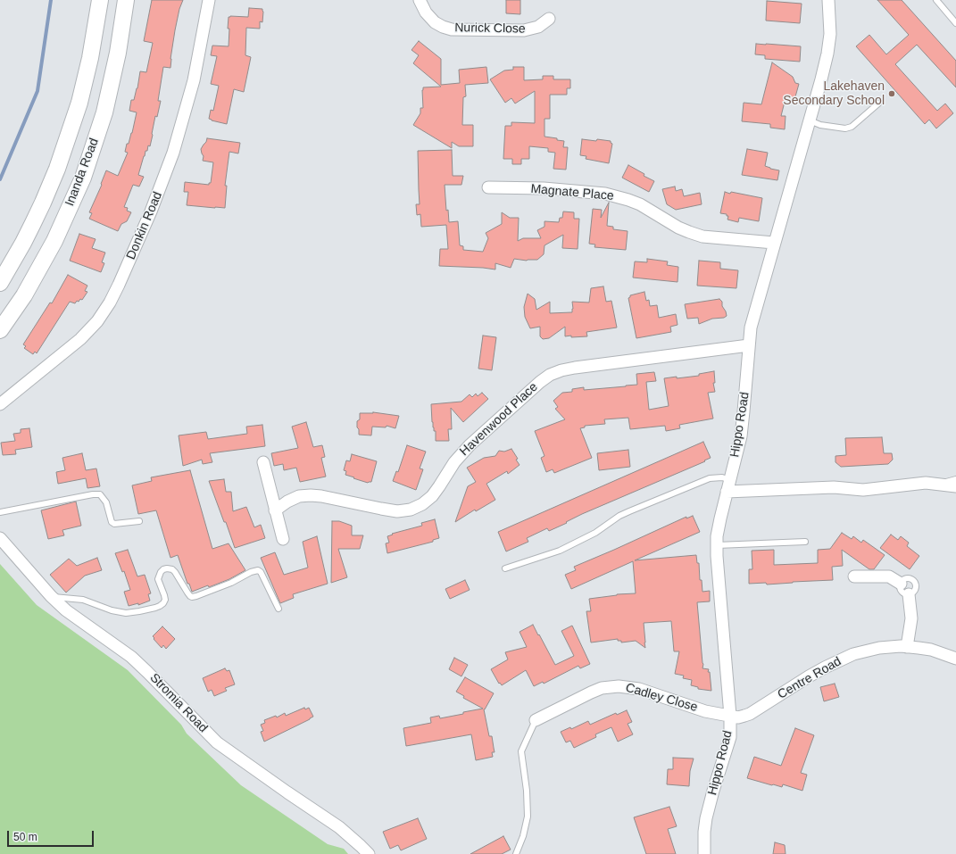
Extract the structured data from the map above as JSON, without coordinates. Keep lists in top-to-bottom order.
{
  "streets": {
    "main road": ["Inanda Road"],
    "street": [
      "Nurick Close",
      "Magnate Place",
      "Donkin Road",
      "Havenwood Place",
      "Hippo Road",
      "Centre Road",
      "Cadley Close",
      "Stromia Road"
    ]
  },
  "crossings": [
    ["Magnate Place", "Hippo Road"],
    ["Havenwood Place", "Hippo Road"],
    ["Hippo Road", "Centre Road"],
    ["Hippo Road", "Cadley Close"],
    ["Centre Road", "Cadley Close"]
  ],
  "places": ["Lakehaven Secondary School"],
  "scale_bar": "50 m"
}
